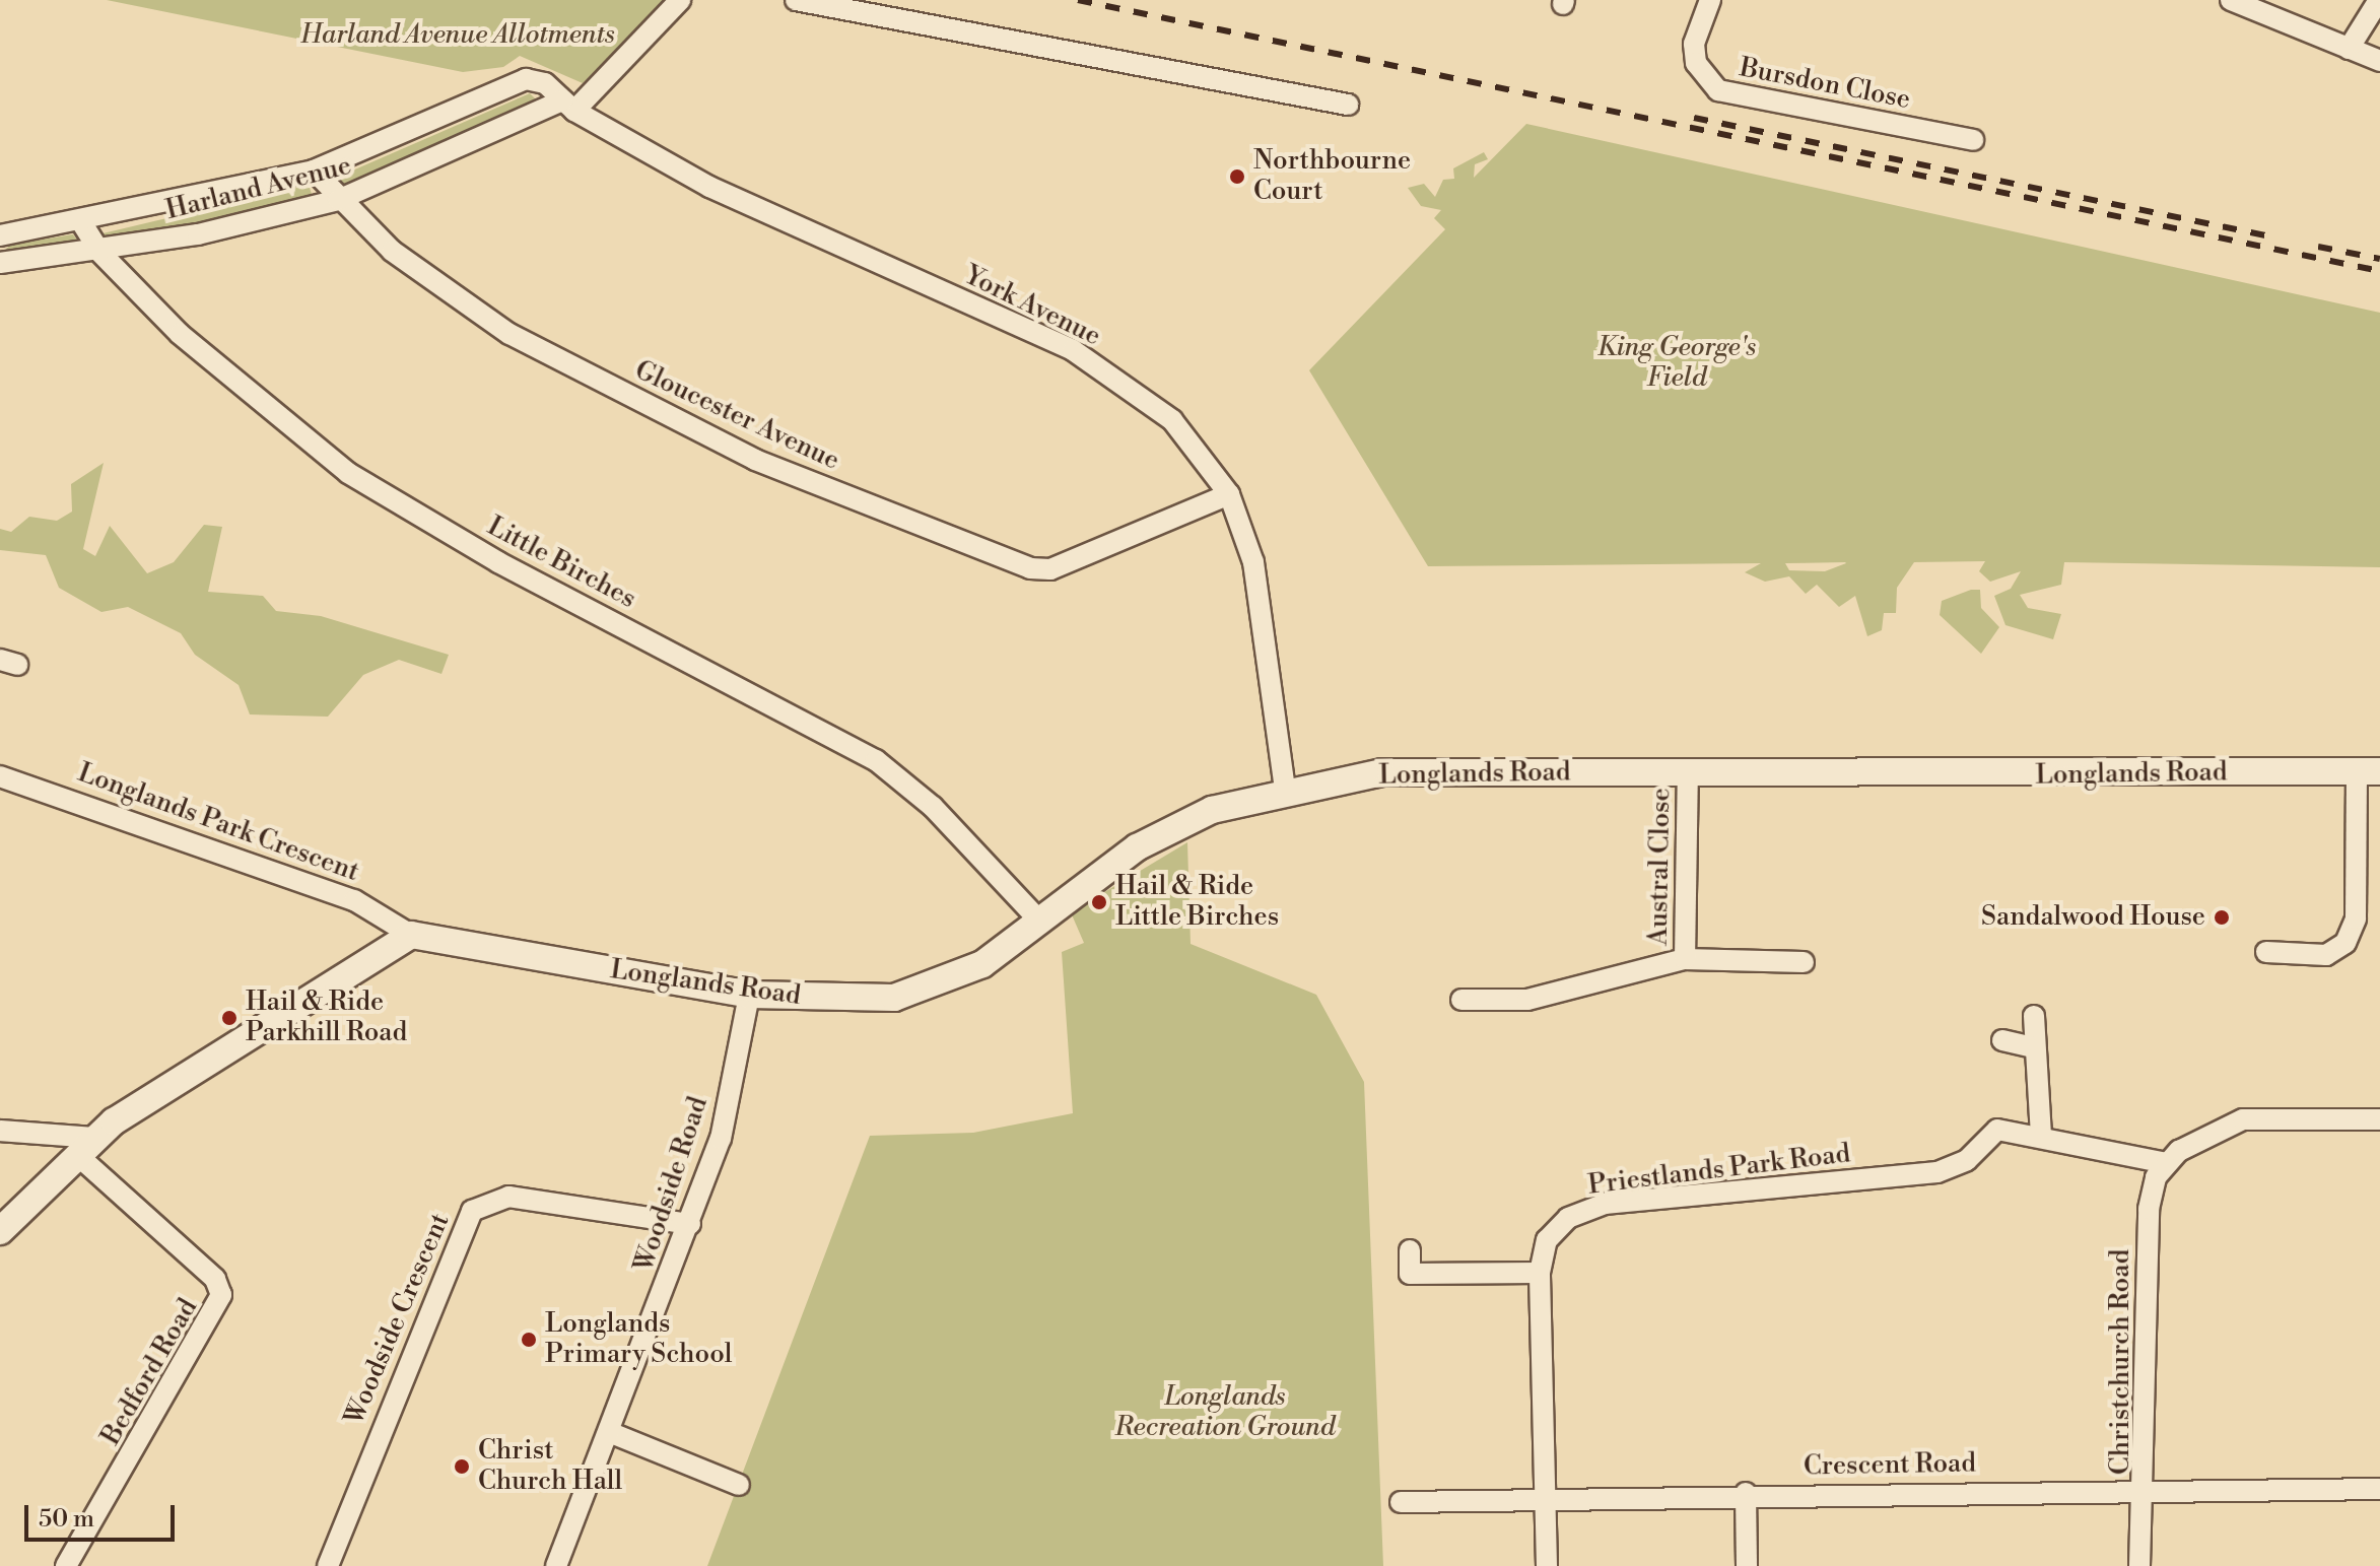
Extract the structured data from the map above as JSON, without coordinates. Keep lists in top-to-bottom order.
{
  "streets": {
    "street": [
      "Bursdon Close",
      "Harland Avenue",
      "York Avenue",
      "Gloucester Avenue",
      "Little Birches",
      "Longlands Road",
      "Longlands Park Crescent",
      "Austral Close",
      "Priestlands Park Road",
      "Woodside Road",
      "Woodside Crescent",
      "Christchurch Road",
      "Bedford Road",
      "Crescent Road"
    ]
  },
  "crossings": [
    ["Harland Avenue", "York Avenue"],
    ["Harland Avenue", "Gloucester Avenue"],
    ["Harland Avenue", "Little Birches"],
    ["York Avenue", "Gloucester Avenue"],
    ["York Avenue", "Longlands Road"],
    ["Little Birches", "Longlands Road"],
    ["Longlands Road", "Longlands Park Crescent"],
    ["Longlands Road", "Austral Close"],
    ["Longlands Road", "Woodside Road"],
    ["Priestlands Park Road", "Christchurch Road"],
    ["Priestlands Park Road", "Crescent Road"],
    ["Woodside Road", "Woodside Crescent"],
    ["Christchurch Road", "Crescent Road"]
  ],
  "parks": ["Harland Avenue Allotments", "King George's Field", "Longlands Recreation Ground"],
  "places": [
    "Northbourne Court",
    "Hail & Ride Little Birches",
    "Sandalwood House",
    "Hail & Ride Parkhill Road",
    "Longlands Primary School",
    "Christ Church Hall"
  ],
  "scale_bar": "50 m"
}
